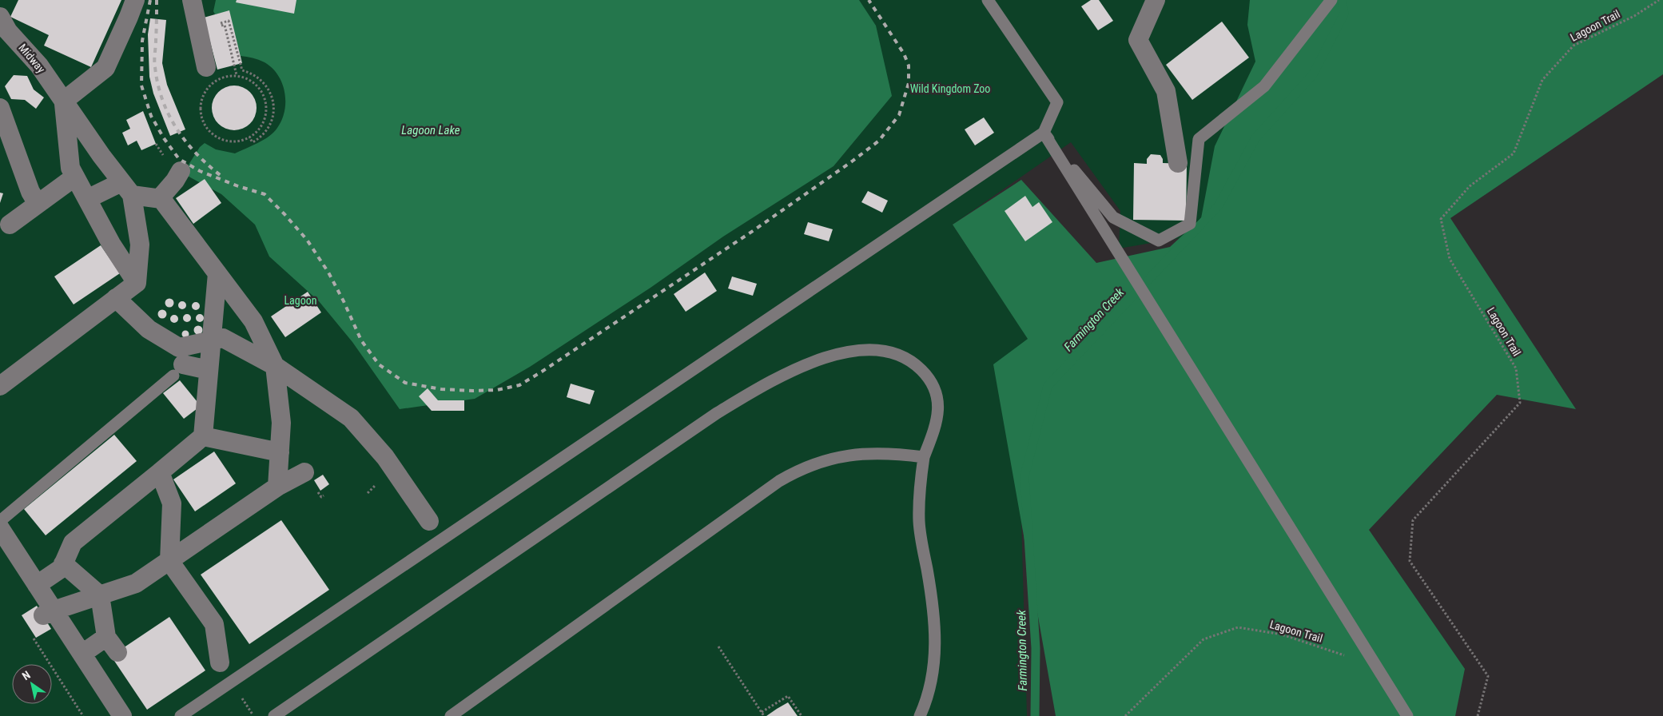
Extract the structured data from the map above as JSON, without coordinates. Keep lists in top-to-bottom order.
{
  "streets": {
    "street": ["Midway"],
    "path": ["Lagoon Trail"]
  },
  "water": ["Lagoon Lake", "Farmington Creek"],
  "parks": ["Wild Kingdom Zoo", "Lagoon"],
  "north": "top left"
}
